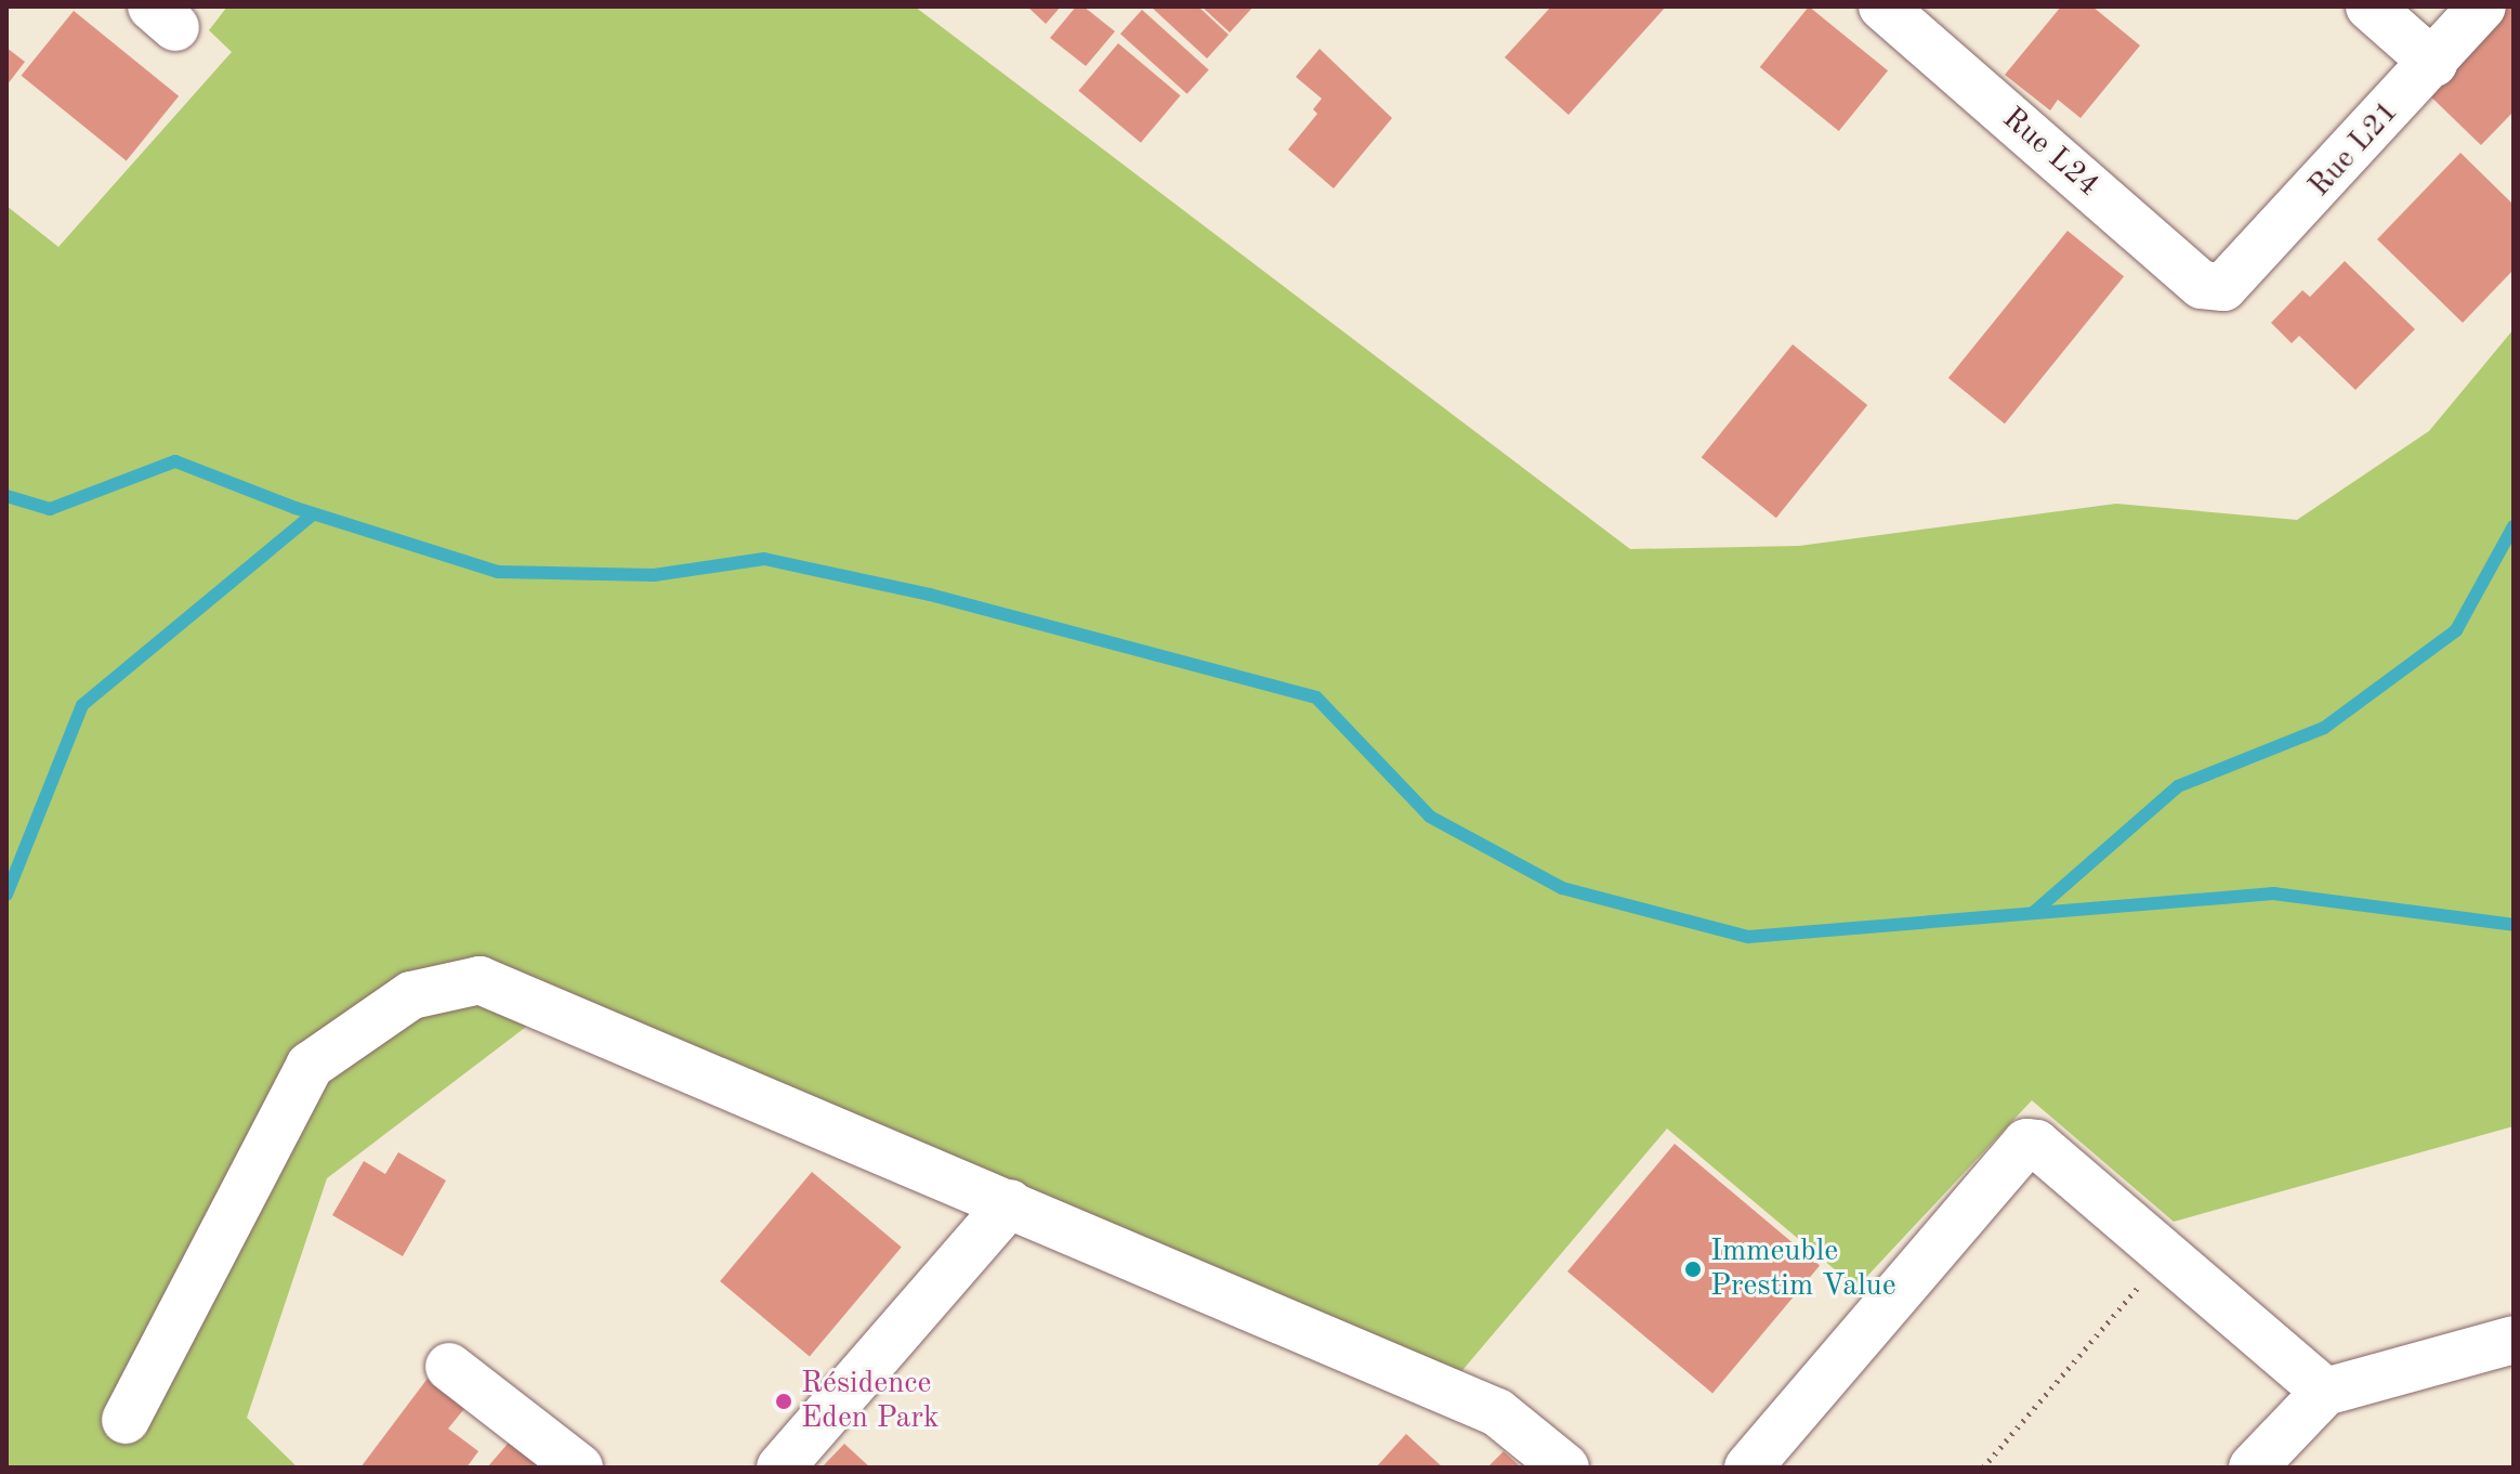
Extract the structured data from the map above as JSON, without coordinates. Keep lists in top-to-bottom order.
{
  "streets": {
    "street": ["Rue L21", "Rue L24"]
  },
  "crossings": [
    ["Rue L21", "Rue L24"]
  ],
  "places": ["Immeuble Prestim Value", "Résidence Eden Park"]
}
